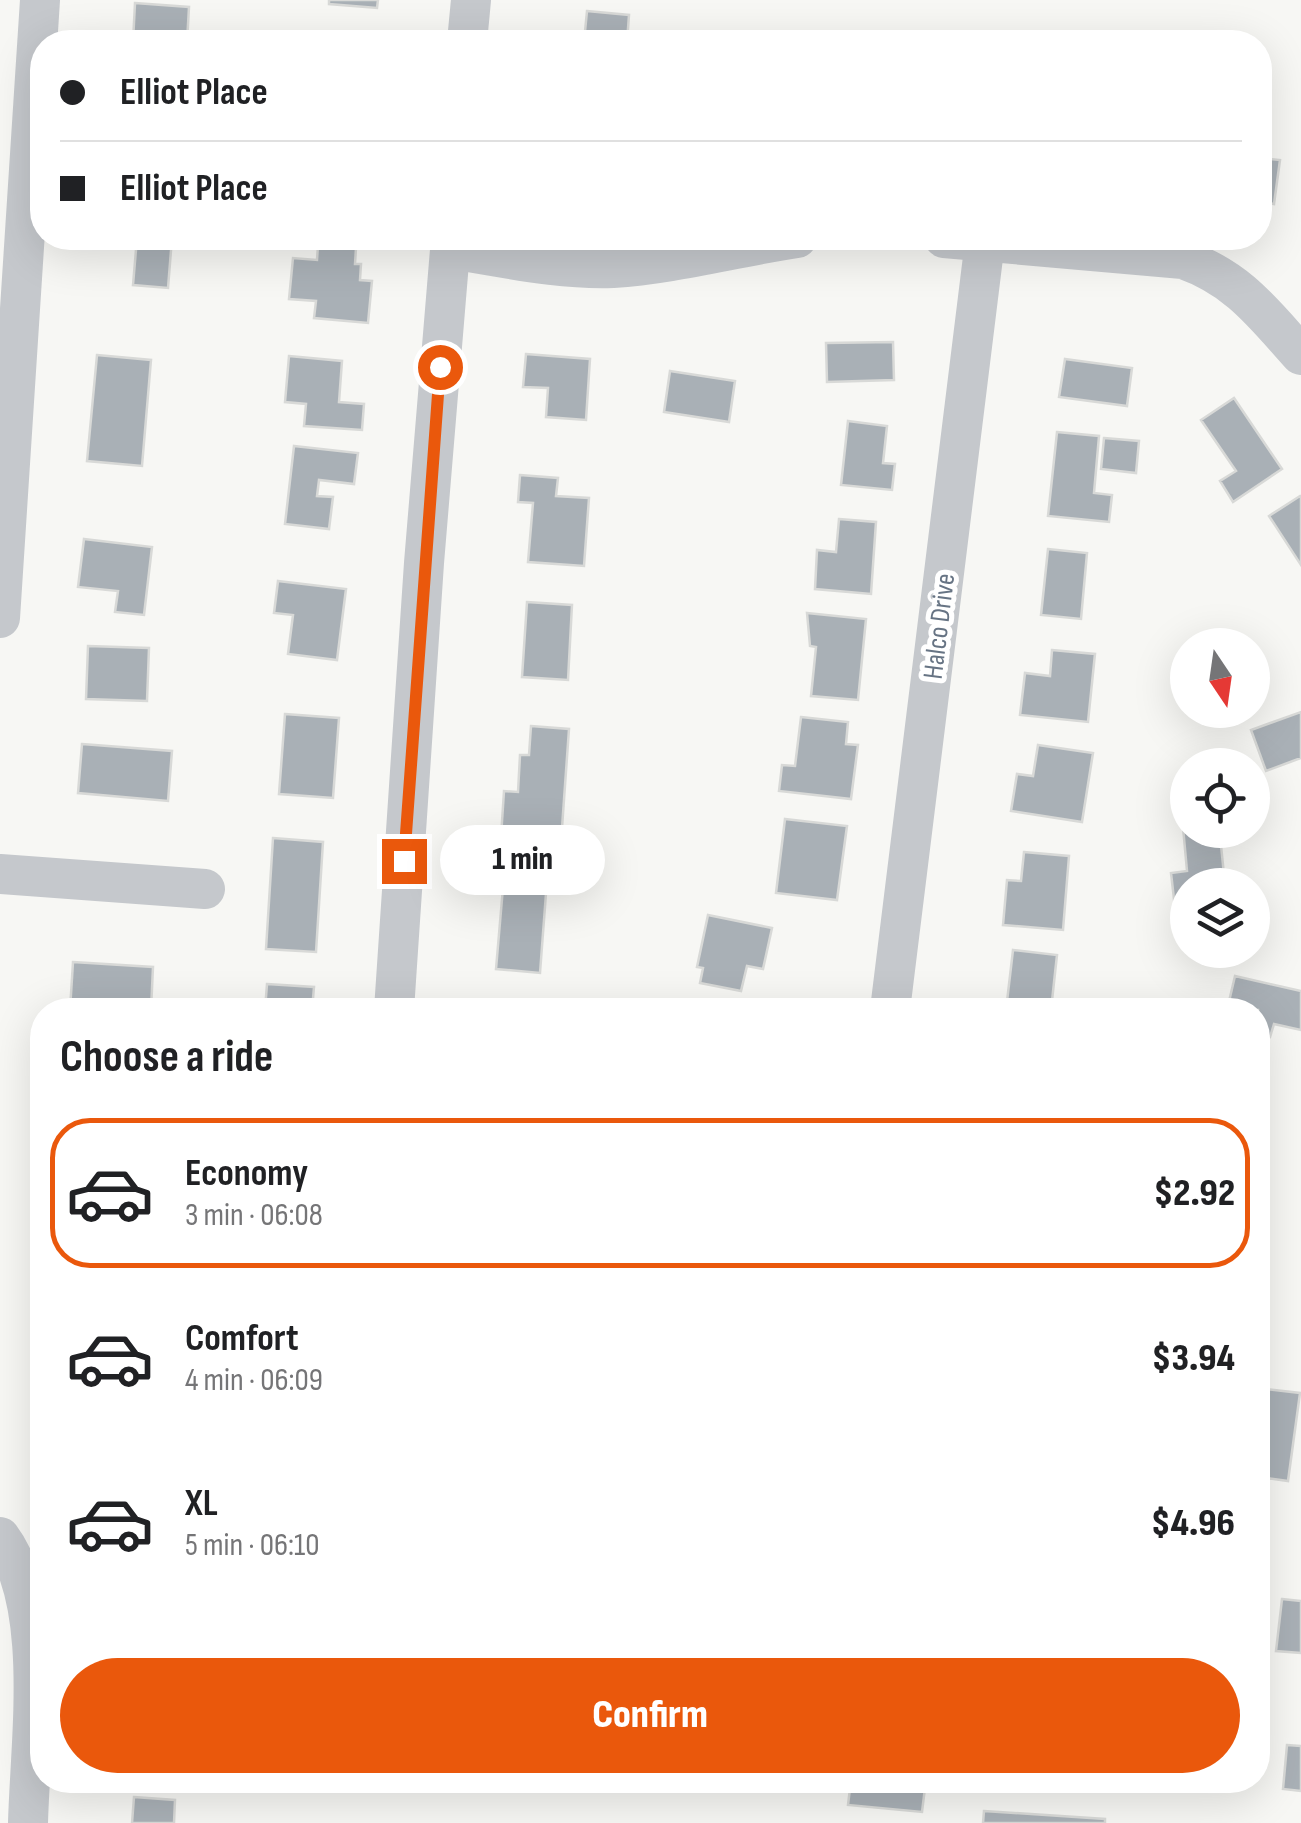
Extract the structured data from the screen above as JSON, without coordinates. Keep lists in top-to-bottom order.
{
  "streets": {
    "street": ["Halco Drive"]
  },
  "north": "bottom",
  "page": {
    "banner": ["Elliot Place", "Elliot Place"],
    "bubble": "1 min",
    "heading": "Choose a ride",
    "list": [
      {
        "name": "Economy",
        "note": "3 min · 06:08",
        "value": "$2.92"
      },
      {
        "name": "Comfort",
        "note": "4 min · 06:09",
        "value": "$3.94"
      },
      {
        "name": "XL",
        "note": "5 min · 06:10",
        "value": "$4.96"
      }
    ],
    "buttons": "Confirm"
  }
}
